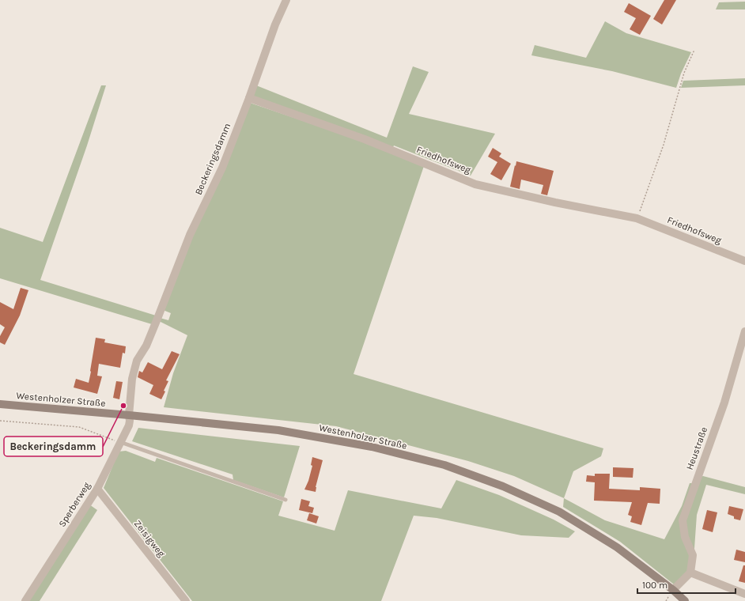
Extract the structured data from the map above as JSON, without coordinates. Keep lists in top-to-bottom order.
{
  "streets": {
    "main road": ["Westenholzer Straße"],
    "street": [
      "Beckeringsdamm",
      "Friedhofsweg",
      "Heustraße",
      "Sperberweg",
      "Zeisigweg"
    ]
  },
  "crossings": [
    ["Beckeringsdamm", "Friedhofsweg"],
    ["Beckeringsdamm", "Westenholzer Straße"],
    ["Beckeringsdamm", "Sperberweg"],
    ["Westenholzer Straße", "Sperberweg"],
    ["Sperberweg", "Zeisigweg"]
  ],
  "places": ["Beckeringsdamm"],
  "scale_bar": "100 m"
}
